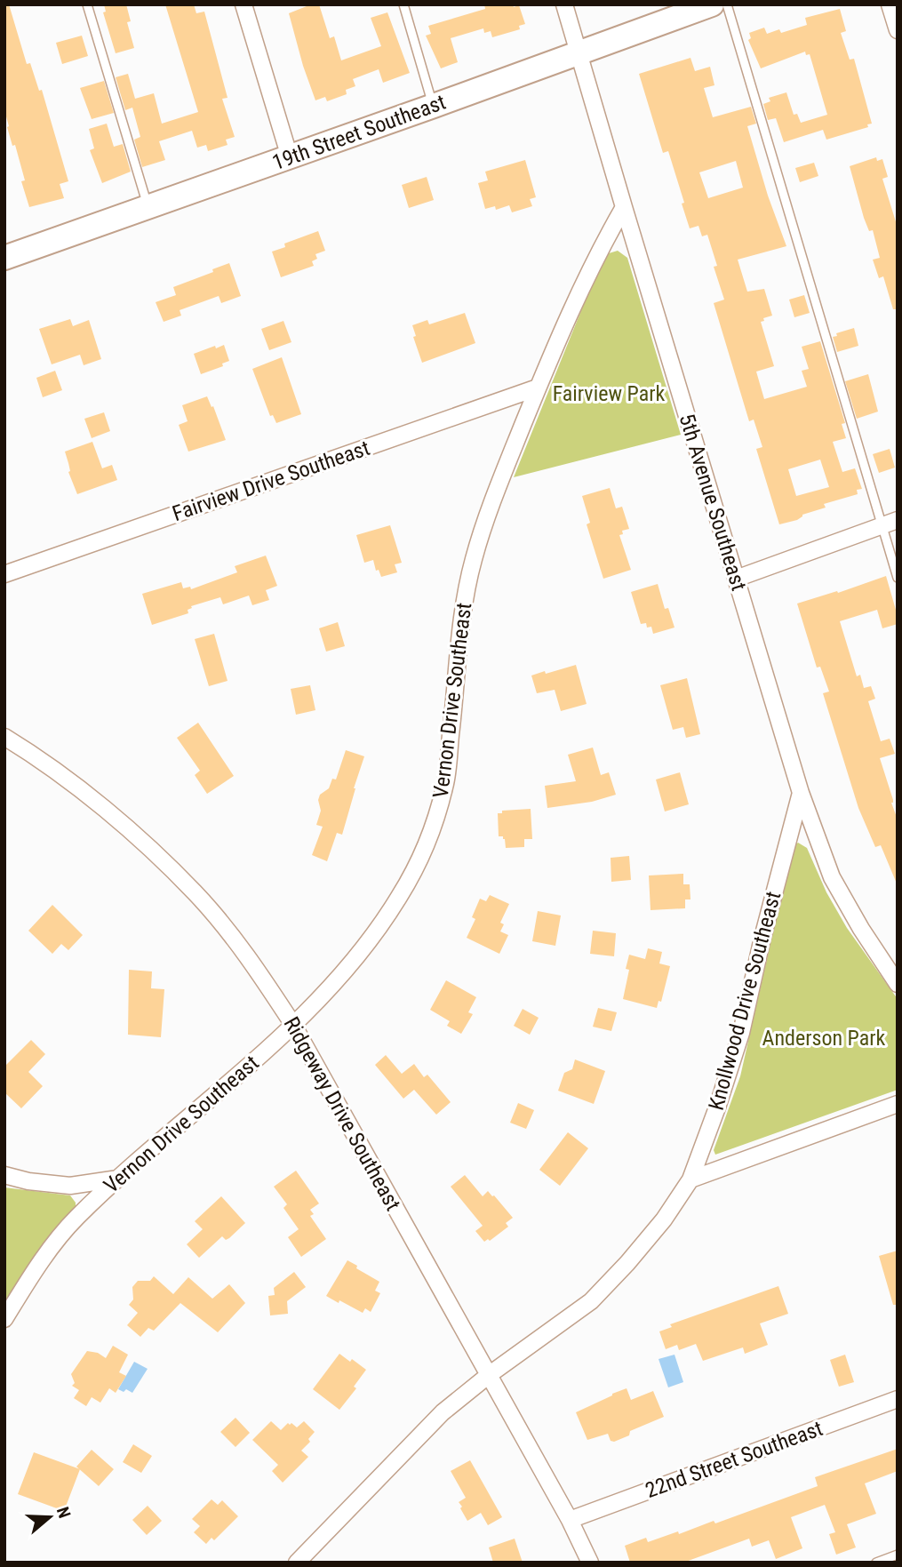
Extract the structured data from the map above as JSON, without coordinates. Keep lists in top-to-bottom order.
{
  "streets": {
    "main road": ["19th Street Southeast"],
    "street": [
      "Fairview Drive Southeast",
      "5th Avenue Southeast",
      "Vernon Drive Southeast",
      "Knollwood Drive Southeast",
      "Ridgeway Drive Southeast",
      "22nd Street Southeast"
    ]
  },
  "crossings": [
    ["19th Street Southeast", "5th Avenue Southeast"],
    ["Fairview Drive Southeast", "Vernon Drive Southeast"],
    ["5th Avenue Southeast", "Vernon Drive Southeast"],
    ["5th Avenue Southeast", "Knollwood Drive Southeast"],
    ["Vernon Drive Southeast", "Ridgeway Drive Southeast"],
    ["Knollwood Drive Southeast", "Ridgeway Drive Southeast"],
    ["Ridgeway Drive Southeast", "22nd Street Southeast"]
  ],
  "parks": ["Fairview Park", "Anderson Park"],
  "north": "right"
}
